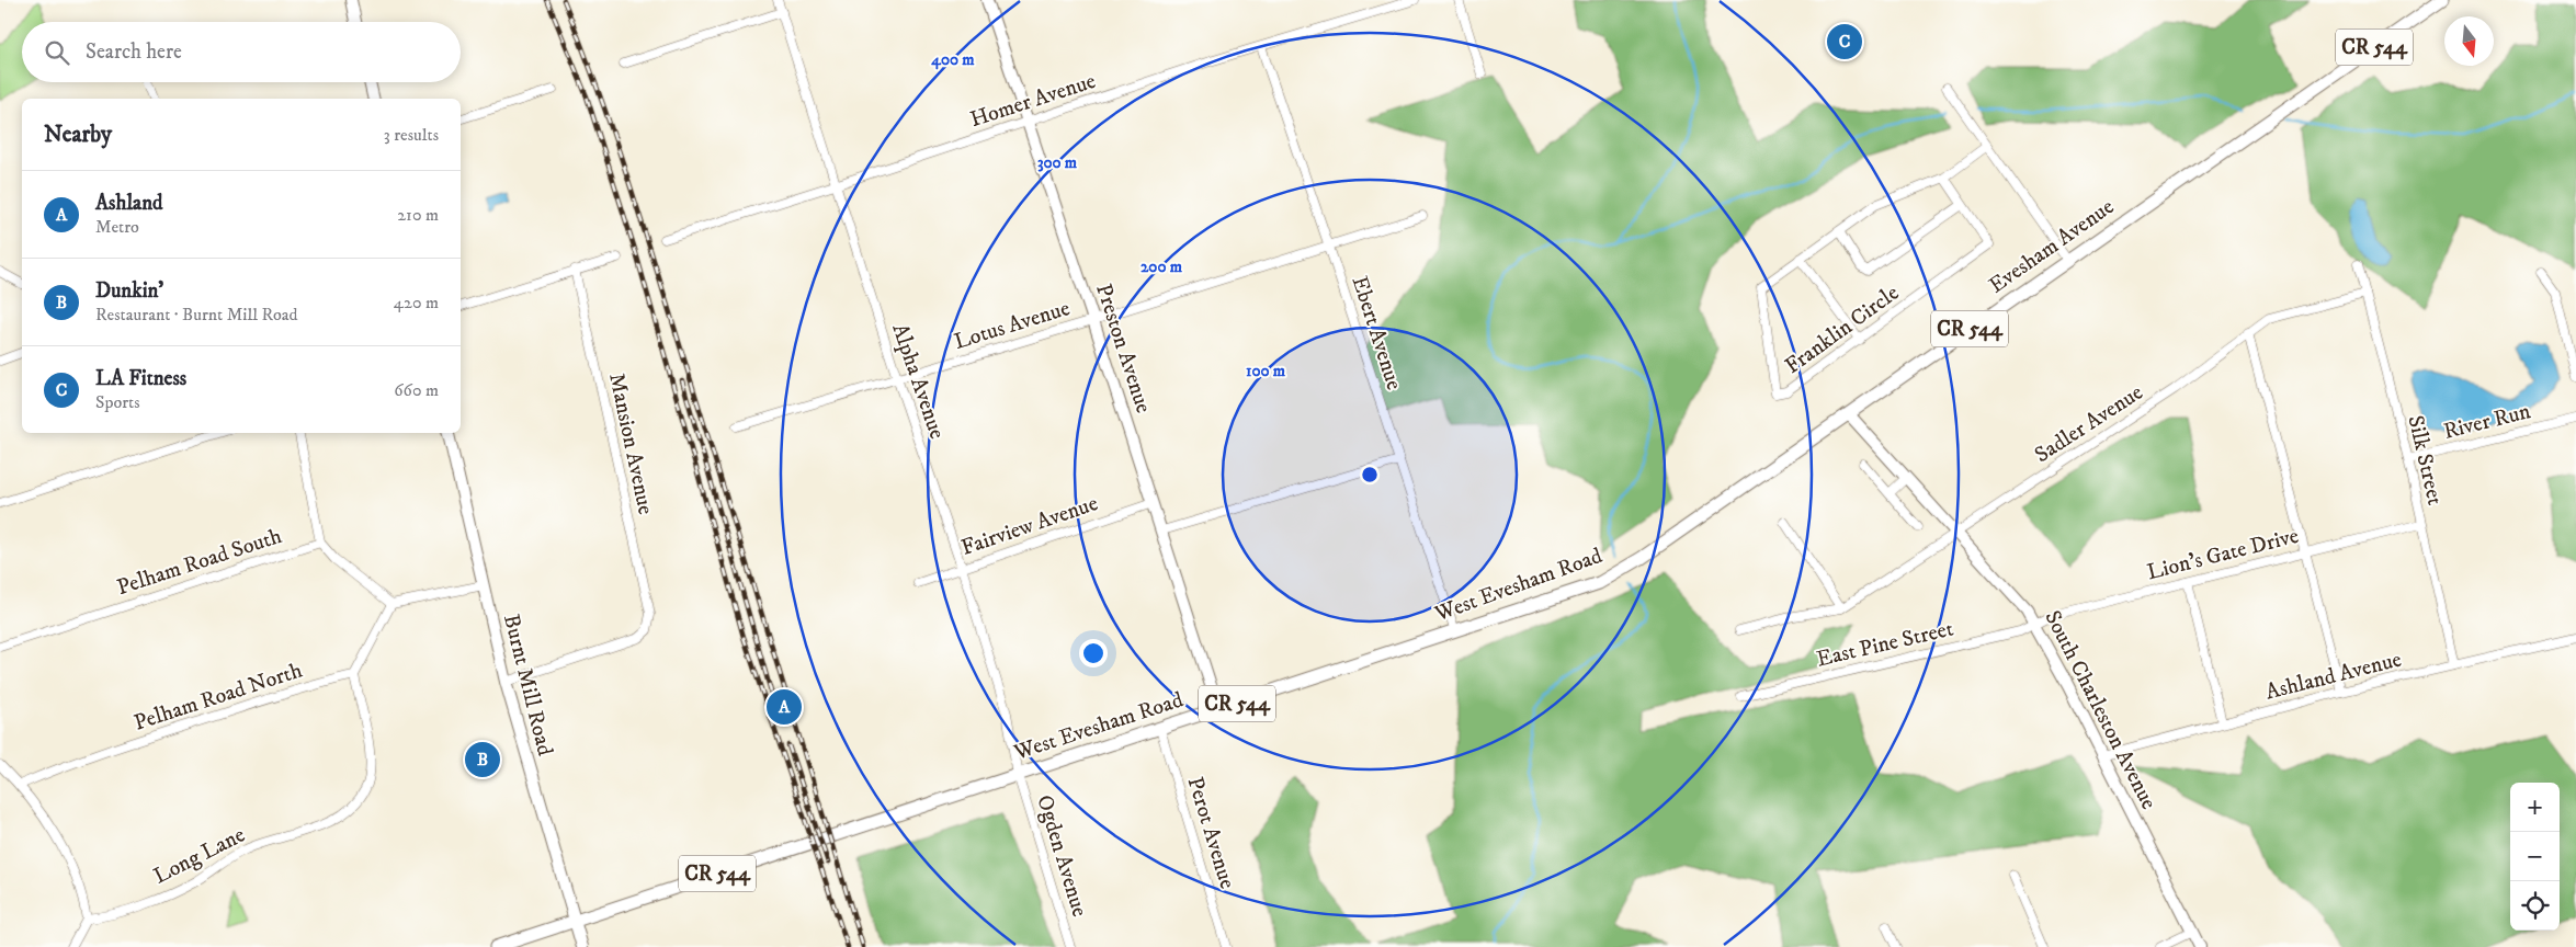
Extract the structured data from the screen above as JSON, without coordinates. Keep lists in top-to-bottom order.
{
  "streets": {
    "main road": ["CR 544", "Evesham Avenue", "West Evesham Road"],
    "street": [
      "Homer Avenue",
      "Lotus Avenue",
      "Franklin Circle",
      "Ebert Avenue",
      "Preston Avenue",
      "Alpha Avenue",
      "River Run",
      "Sadler Avenue",
      "Mansion Avenue",
      "Silk Street",
      "Fairview Avenue",
      "Lion's Gate Drive",
      "Pelham Road South",
      "East Pine Street",
      "Ashland Avenue",
      "Burnt Mill Road",
      "Pelham Road North",
      "South Charleston Avenue",
      "Perot Avenue",
      "Long Lane",
      "Ogden Avenue"
    ]
  },
  "crossings": [
    ["CR 544", "West Evesham Road"],
    ["CR 544", "Burnt Mill Road"],
    ["Homer Avenue", "Ebert Avenue"],
    ["Homer Avenue", "Preston Avenue"],
    ["Homer Avenue", "Alpha Avenue"],
    ["Evesham Avenue", "West Evesham Road"],
    ["Evesham Avenue", "South Charleston Avenue"],
    ["Lotus Avenue", "Ebert Avenue"],
    ["Lotus Avenue", "Preston Avenue"],
    ["Lotus Avenue", "Alpha Avenue"],
    ["Ebert Avenue", "West Evesham Road"],
    ["Preston Avenue", "Fairview Avenue"],
    ["Preston Avenue", "West Evesham Road"],
    ["Alpha Avenue", "Fairview Avenue"],
    ["Alpha Avenue", "West Evesham Road"],
    ["Alpha Avenue", "Ogden Avenue"],
    ["River Run", "Silk Street"],
    ["Sadler Avenue", "Silk Street"],
    ["Sadler Avenue", "South Charleston Avenue"],
    ["Mansion Avenue", "Burnt Mill Road"],
    ["Silk Street", "Lion's Gate Drive"],
    ["Silk Street", "Ashland Avenue"],
    ["Lion's Gate Drive", "East Pine Street"],
    ["Lion's Gate Drive", "South Charleston Avenue"],
    ["West Evesham Road", "Burnt Mill Road"],
    ["West Evesham Road", "Perot Avenue"],
    ["West Evesham Road", "Ogden Avenue"],
    ["East Pine Street", "South Charleston Avenue"],
    ["Ashland Avenue", "South Charleston Avenue"],
    ["Pelham Road North", "Long Lane"]
  ],
  "north": "bottom",
  "page": {
    "pins": ["C", "A", "B"],
    "search": "Search here",
    "heading": ["Nearby", "3 results"],
    "list": [
      {
        "mark": "A",
        "name": "Ashland",
        "note": "Metro",
        "value": "210 m"
      },
      {
        "mark": "B",
        "name": "Dunkin'",
        "note": "Restaurant · Burnt Mill Road",
        "value": "420 m"
      },
      {
        "mark": "C",
        "name": "LA Fitness",
        "note": "Sports",
        "value": "660 m"
      }
    ],
    "map_buttons": ["+", "−"]
  },
  "rings": [
    "400 m",
    "300 m",
    "200 m",
    "100 m"
  ]
}
